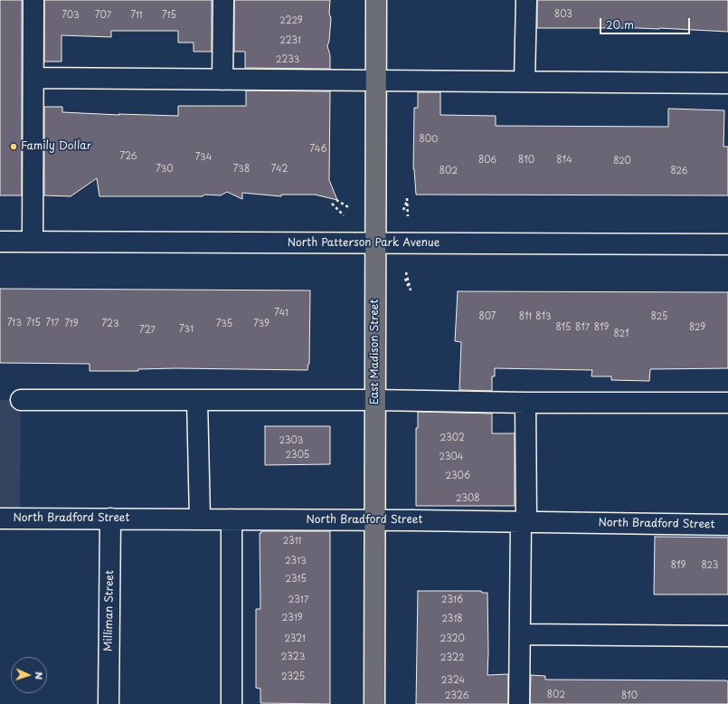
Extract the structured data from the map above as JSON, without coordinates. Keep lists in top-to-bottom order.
{
  "streets": {
    "main road": ["East Madison Street"],
    "street": ["North Patterson Park Avenue", "North Bradford Street", "Milliman Street"]
  },
  "crossings": [
    ["North Patterson Park Avenue", "East Madison Street"],
    ["East Madison Street", "North Bradford Street"],
    ["North Bradford Street", "Milliman Street"]
  ],
  "places": ["Family Dollar"],
  "house_numbers": [
    "803",
    "703",
    "707",
    "711",
    "715",
    "2229",
    "2231",
    "2233",
    "800",
    "746",
    "726",
    "734",
    "806",
    "810",
    "814",
    "820",
    "730",
    "738",
    "742",
    "802",
    "826",
    "741",
    "807",
    "811",
    "813",
    "825",
    "713",
    "715",
    "717",
    "719",
    "723",
    "735",
    "739",
    "815",
    "817",
    "819",
    "829",
    "731",
    "727",
    "821",
    "2302",
    "2303",
    "2305",
    "2304",
    "2306",
    "2308",
    "2311",
    "2313",
    "819",
    "823",
    "2315",
    "2317",
    "2316",
    "2319",
    "2318",
    "2321",
    "2320",
    "2323",
    "2322",
    "2325",
    "2324",
    "802",
    "2326",
    "810"
  ],
  "scale_bar": "20 m",
  "north": "right"
}
